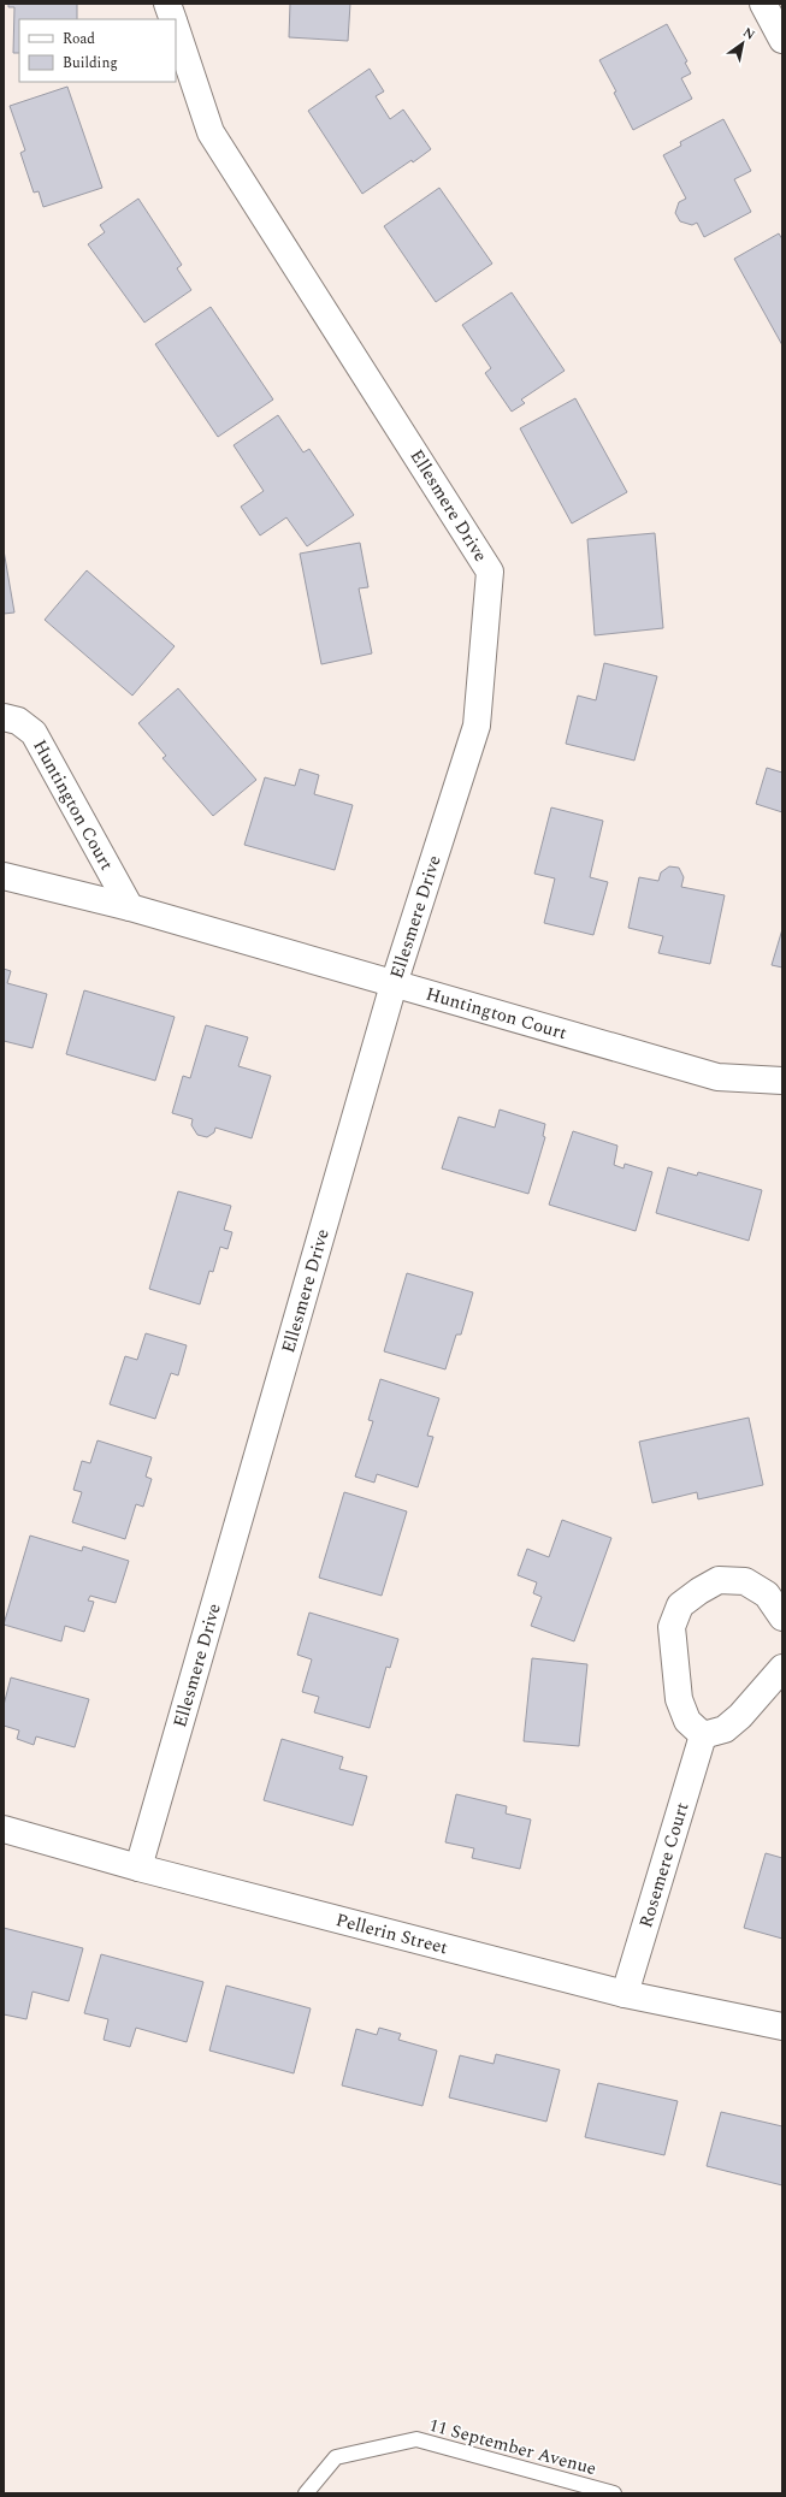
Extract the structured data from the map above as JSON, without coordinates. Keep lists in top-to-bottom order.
{
  "streets": {
    "street": [
      "Ellesmere Drive",
      "Huntington Court",
      "Rosemere Court",
      "Pellerin Street"
    ],
    "lane": ["11 September Avenue"]
  },
  "crossings": [
    ["Ellesmere Drive", "Huntington Court"],
    ["Ellesmere Drive", "Pellerin Street"],
    ["Rosemere Court", "Pellerin Street"]
  ],
  "legend": ["Road", "Building"],
  "north": "top right"
}
